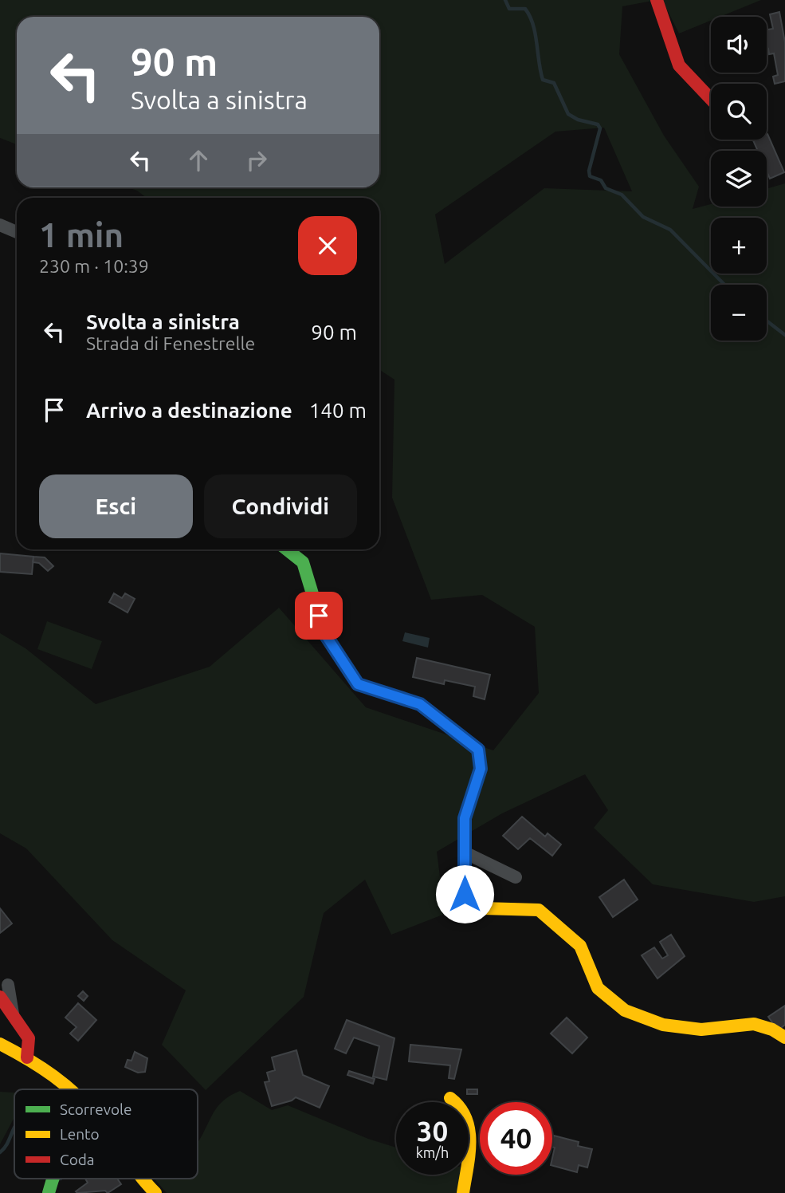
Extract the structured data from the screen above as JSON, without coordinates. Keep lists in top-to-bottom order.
{
  "legend": ["Scorrevole", "Lento", "Coda"],
  "page": {
    "map_buttons": ["+", "−"],
    "turn": ["90 m", "Svolta a sinistra"],
    "heading": ["1 min", "230 m · 10:39"],
    "list": [
      {
        "name": "Svolta a sinistra",
        "note": "Strada di Fenestrelle",
        "value": "90 m"
      },
      {
        "name": "Arrivo a destinazione",
        "value": "140 m"
      }
    ],
    "buttons": ["Esci", "Condividi"],
    "speed": "30 km/h",
    "limit": "40"
  }
}
